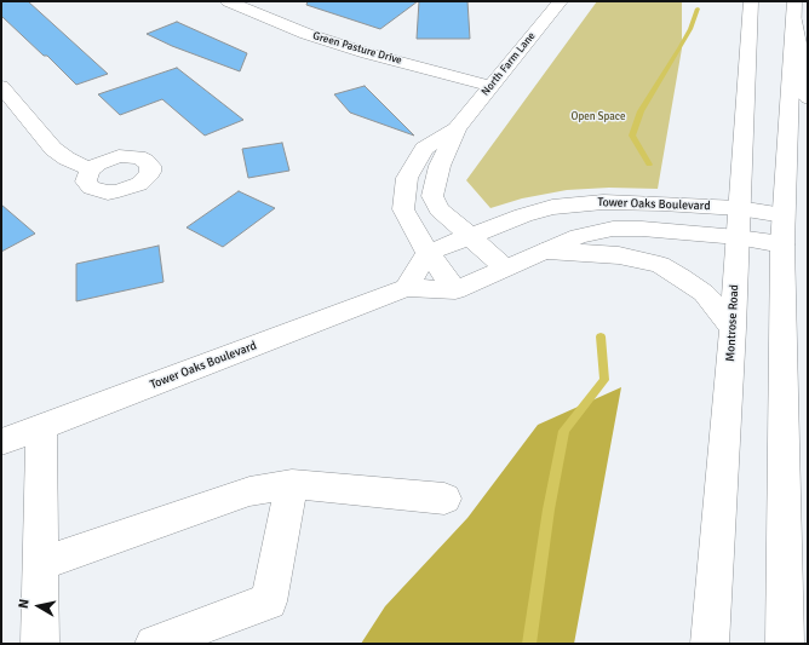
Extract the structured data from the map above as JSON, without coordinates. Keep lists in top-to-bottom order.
{
  "streets": {
    "main road": [
      "Green Pasture Drive",
      "North Farm Lane",
      "Tower Oaks Boulevard",
      "Montrose Road"
    ]
  },
  "crossings": [
    ["Green Pasture Drive", "North Farm Lane"],
    ["North Farm Lane", "Tower Oaks Boulevard"],
    ["Tower Oaks Boulevard", "Montrose Road"]
  ],
  "parks": ["Open Space"],
  "north": "left"
}
